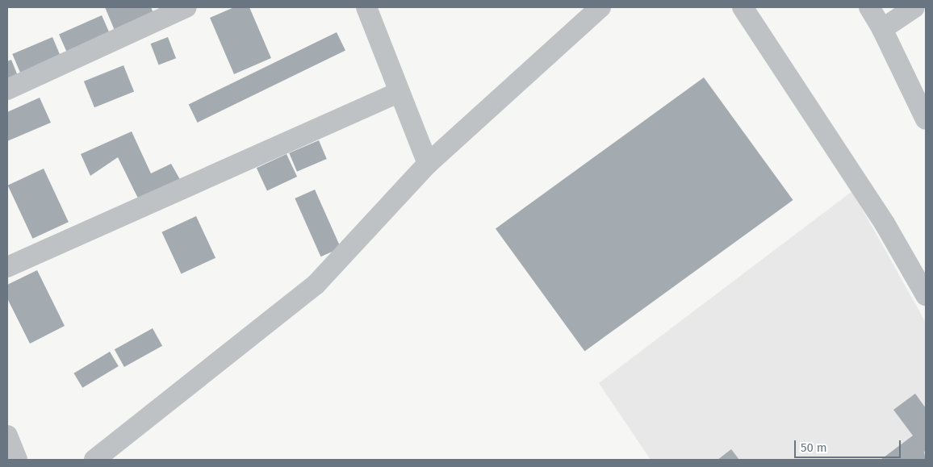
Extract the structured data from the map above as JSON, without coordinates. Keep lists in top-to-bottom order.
{
  "scale_bar": "50 m"
}
